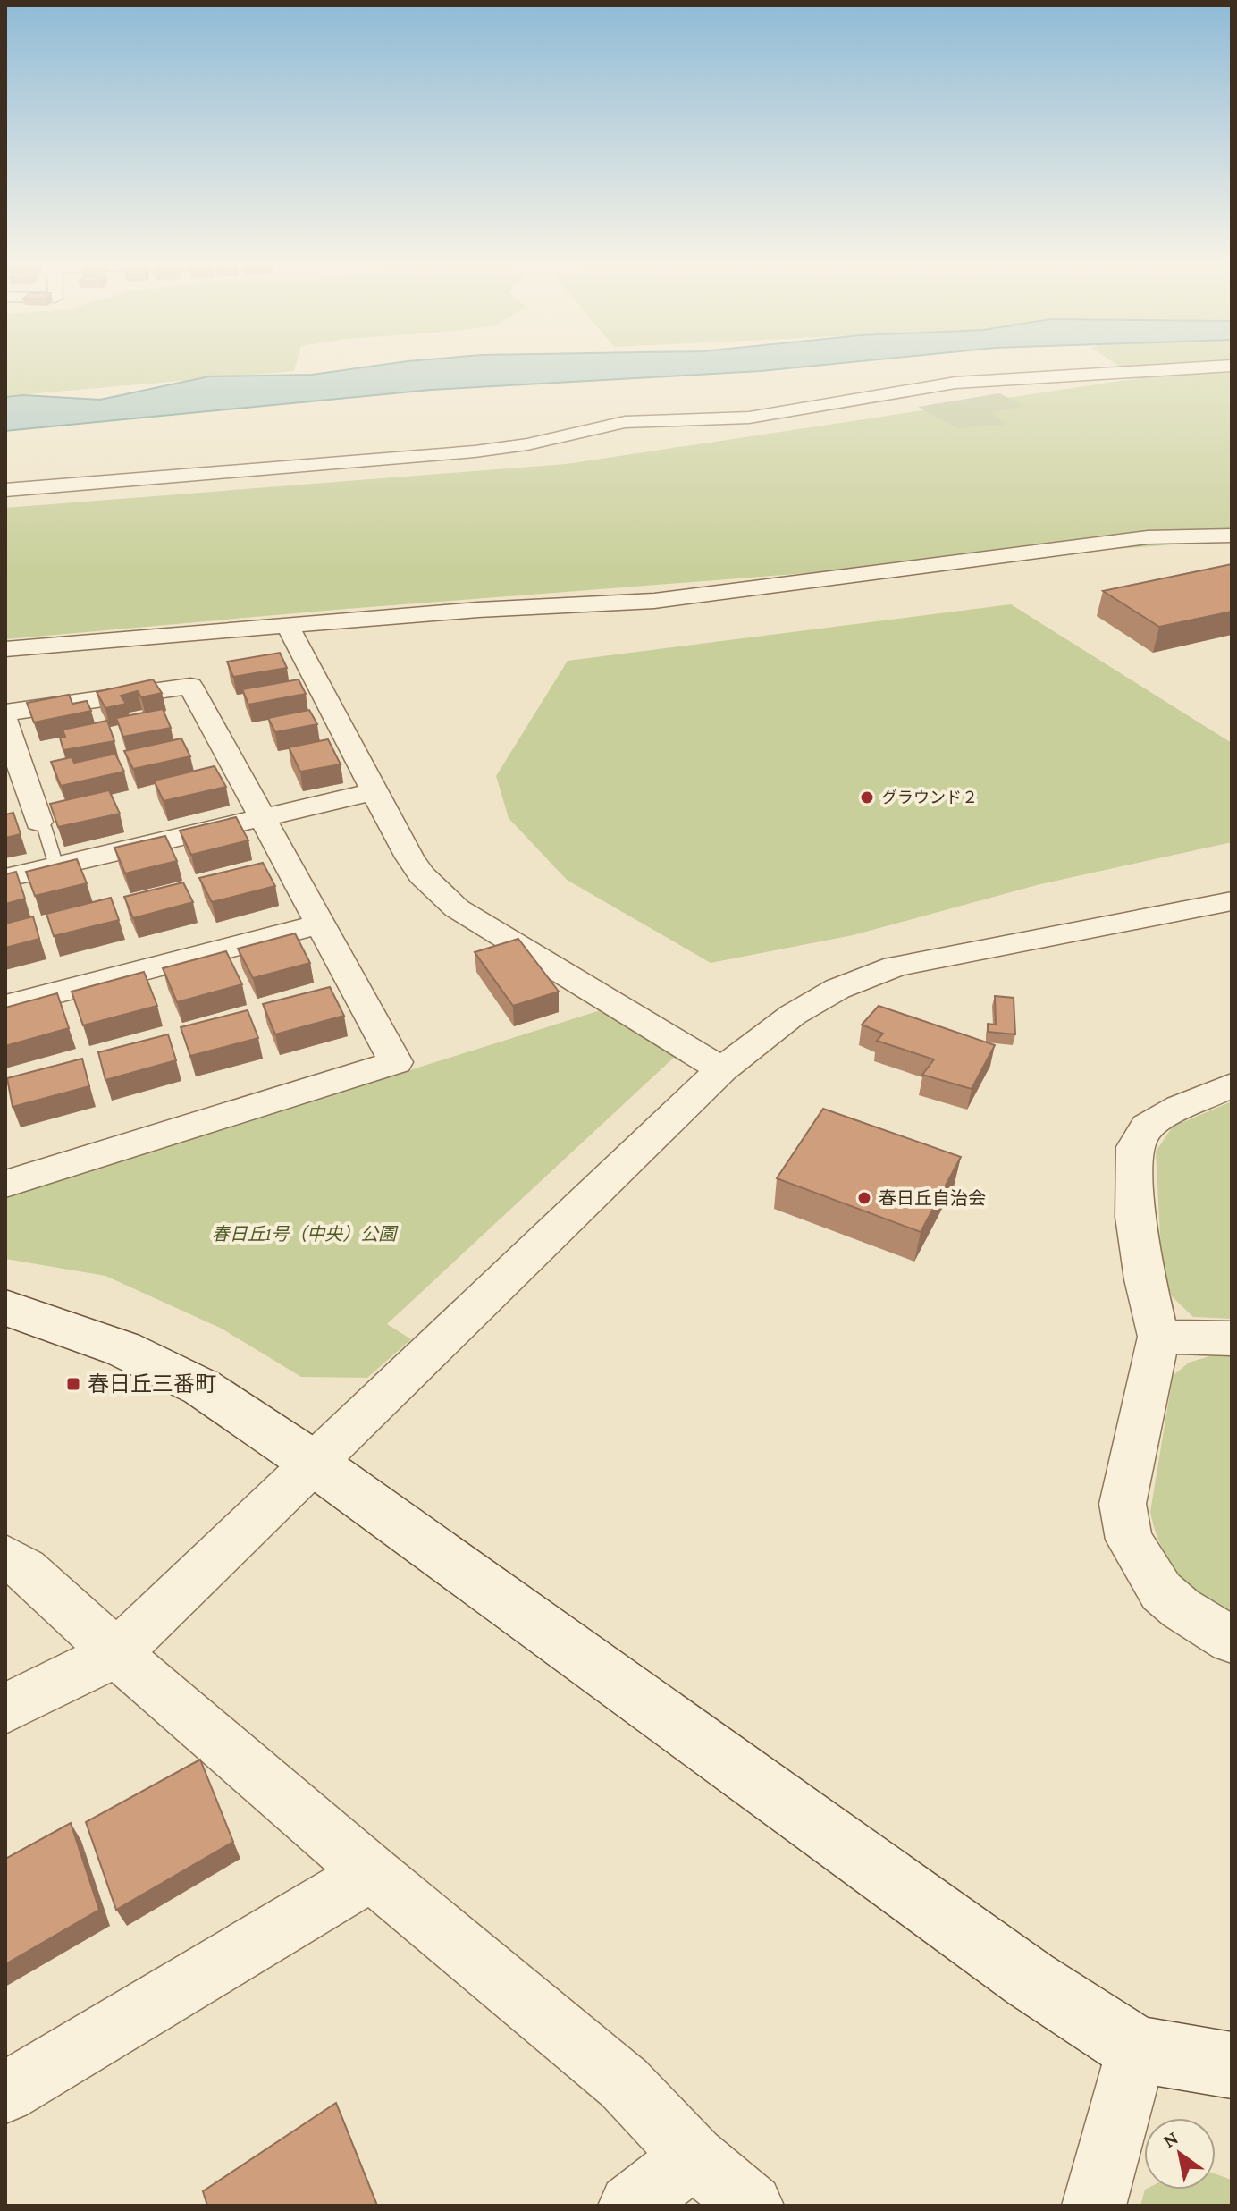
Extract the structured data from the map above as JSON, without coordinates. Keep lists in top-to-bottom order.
{
  "parks": ["春日丘1号（中央）公園"],
  "places": {
    "other": ["グラウンド２", "春日丘自治会"],
    "transit": ["春日丘三番町"]
  },
  "north": "top left"
}
